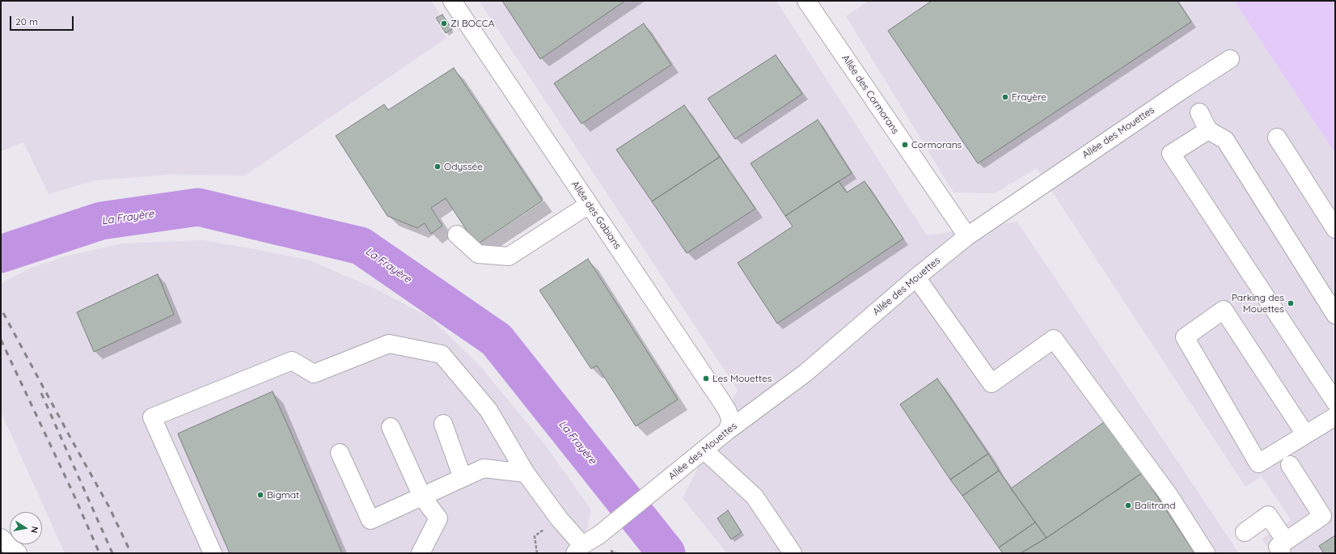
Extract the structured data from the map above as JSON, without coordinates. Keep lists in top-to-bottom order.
{
  "streets": {
    "street": ["Allée des Cormorans", "Allée des Mouettes", "Allée des Gabians"]
  },
  "crossings": [
    ["Allée des Cormorans", "Allée des Mouettes"],
    ["Allée des Mouettes", "Allée des Gabians"]
  ],
  "water": ["La Frayère"],
  "places": [
    "ZI BOCCA",
    "Frayère",
    "Cormorans",
    "Odyssée",
    "Parking des Mouettes",
    "Les Mouettes",
    "Bigmat",
    "Balitrand"
  ],
  "scale_bar": "20 m",
  "north": "right"
}
